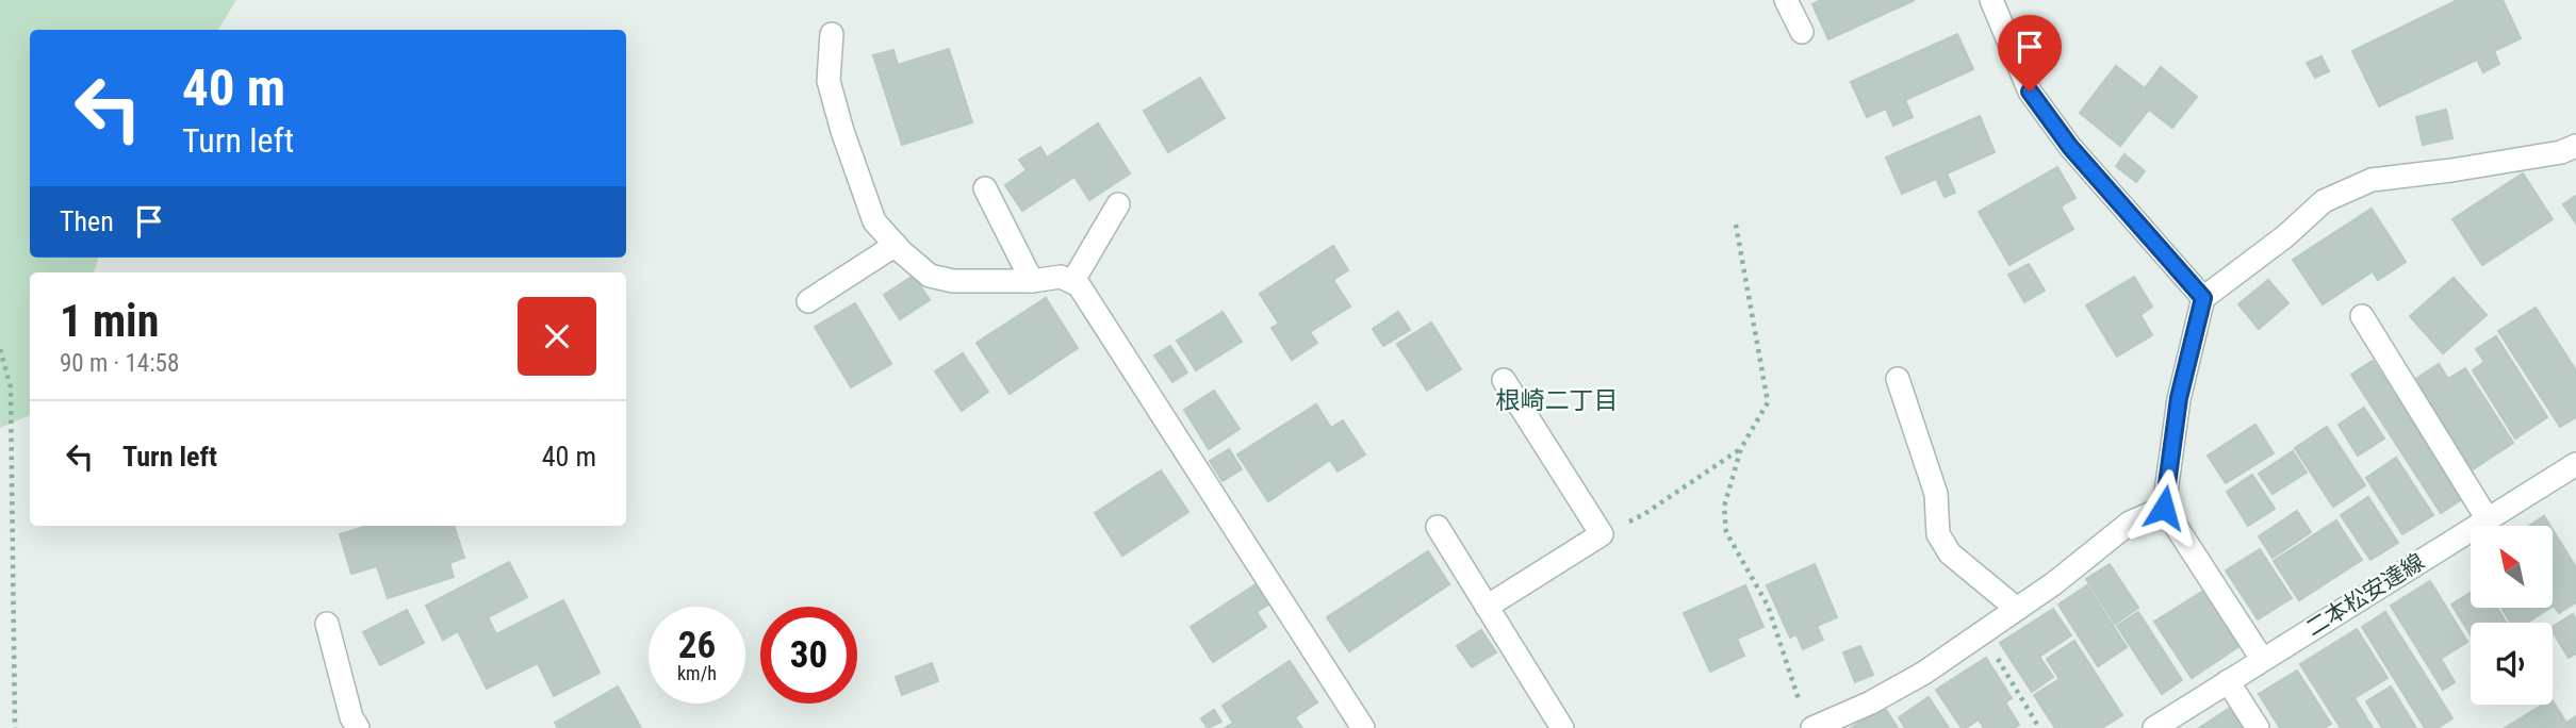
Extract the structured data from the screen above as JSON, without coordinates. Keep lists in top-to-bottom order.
{
  "streets": {
    "street": ["二本松安達線"]
  },
  "districts": ["根崎二丁目"],
  "north": "top left",
  "page": {
    "turn": ["40 m", "Turn left"],
    "then": "Then",
    "heading": ["1 min", "90 m · 14:58"],
    "list": [
      {
        "name": "Turn left",
        "value": "40 m"
      }
    ],
    "speed": "26 km/h",
    "limit": "30"
  }
}
